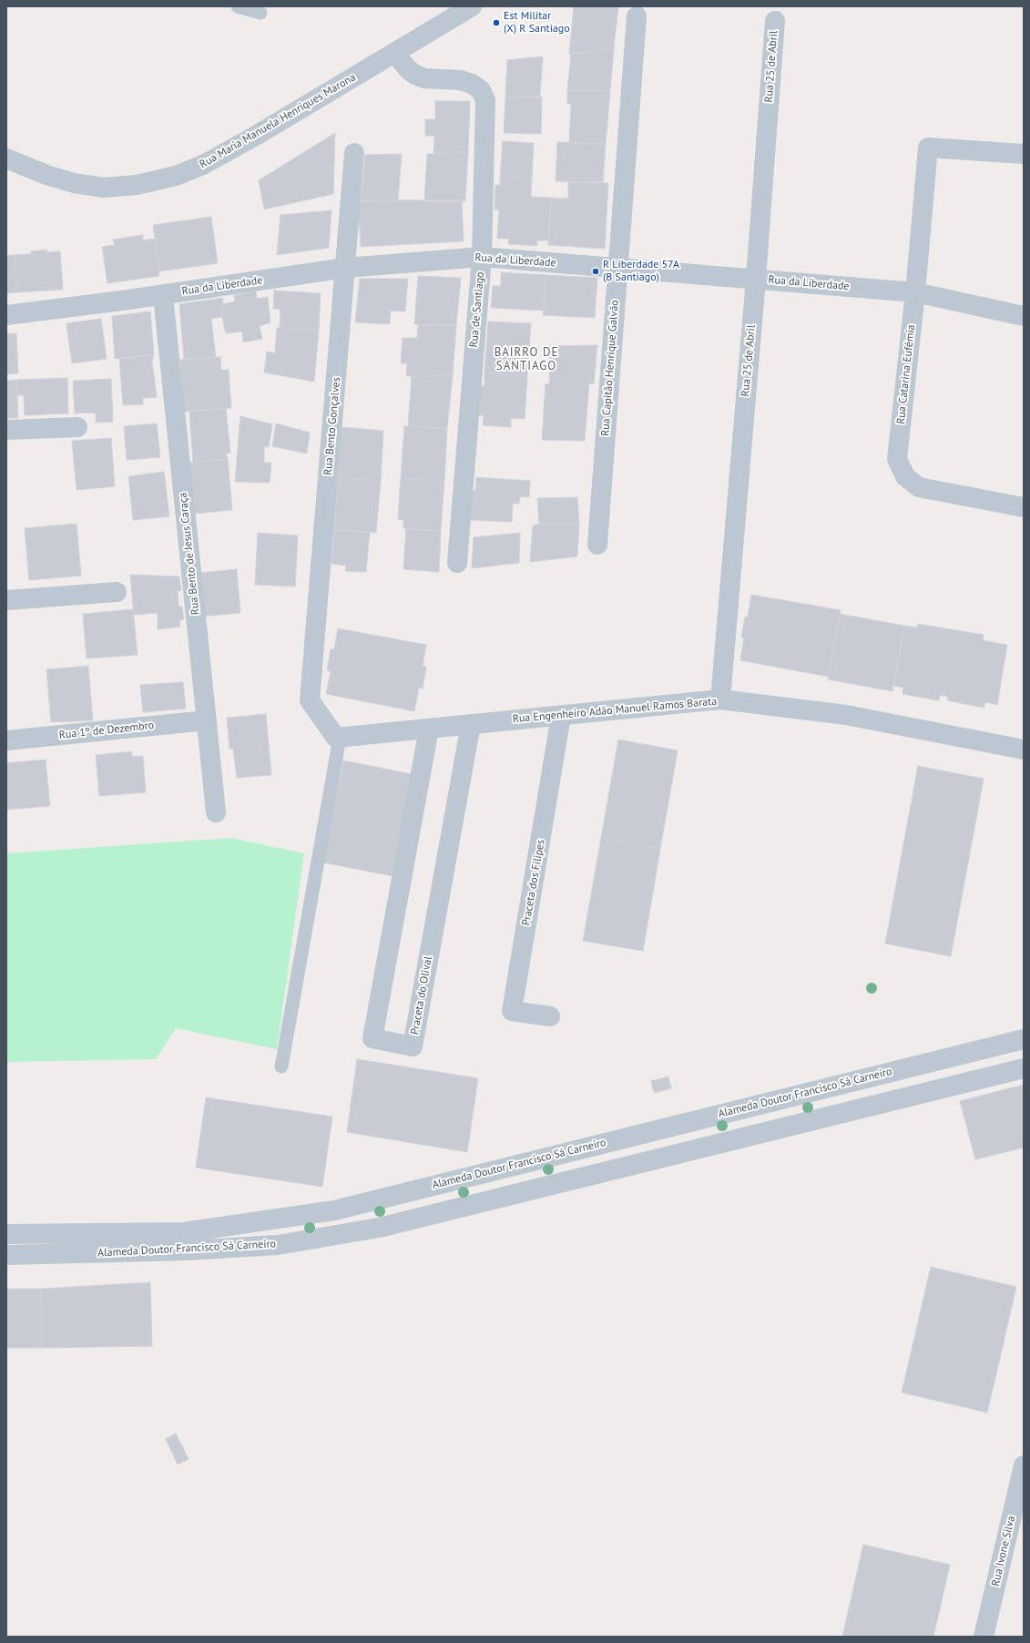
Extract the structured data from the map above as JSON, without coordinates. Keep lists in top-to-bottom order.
{
  "streets": {
    "street": [
      "Rua 25 de Abril",
      "Rua Maria Manuela Henriques Marona",
      "Rua da Liberdade",
      "Rua de Santiago",
      "Rua Capitão Henrique Galvão",
      "Rua Catarina Eufémia",
      "Rua Bento Gonçalves",
      "Rua Bento de Jesus Caraça",
      "Rua Engenheiro Adão Manuel Ramos Barata",
      "Rua 1º de Dezembro",
      "Praceta dos Filipes",
      "Praceta do Olival",
      "Alameda Doutor Francisco Sá Carneiro",
      "Rua Ivone Silva"
    ]
  },
  "crossings": [
    ["Rua 25 de Abril", "Rua da Liberdade"],
    ["Rua 25 de Abril", "Rua Engenheiro Adão Manuel Ramos Barata"],
    ["Rua Maria Manuela Henriques Marona", "Rua de Santiago"],
    ["Rua da Liberdade", "Rua de Santiago"],
    ["Rua da Liberdade", "Rua Capitão Henrique Galvão"],
    ["Rua da Liberdade", "Rua Catarina Eufémia"],
    ["Rua da Liberdade", "Rua Bento Gonçalves"],
    ["Rua da Liberdade", "Rua Bento de Jesus Caraça"],
    ["Rua Bento Gonçalves", "Rua Engenheiro Adão Manuel Ramos Barata"],
    ["Rua Bento de Jesus Caraça", "Rua 1º de Dezembro"],
    ["Rua Engenheiro Adão Manuel Ramos Barata", "Praceta dos Filipes"],
    ["Rua Engenheiro Adão Manuel Ramos Barata", "Praceta do Olival"]
  ],
  "districts": ["BAIRRO DE SANTIAGO"],
  "places": ["Est Militar (X) R Santiago", "R Liberdade 57A (B Santiago)"]
}
